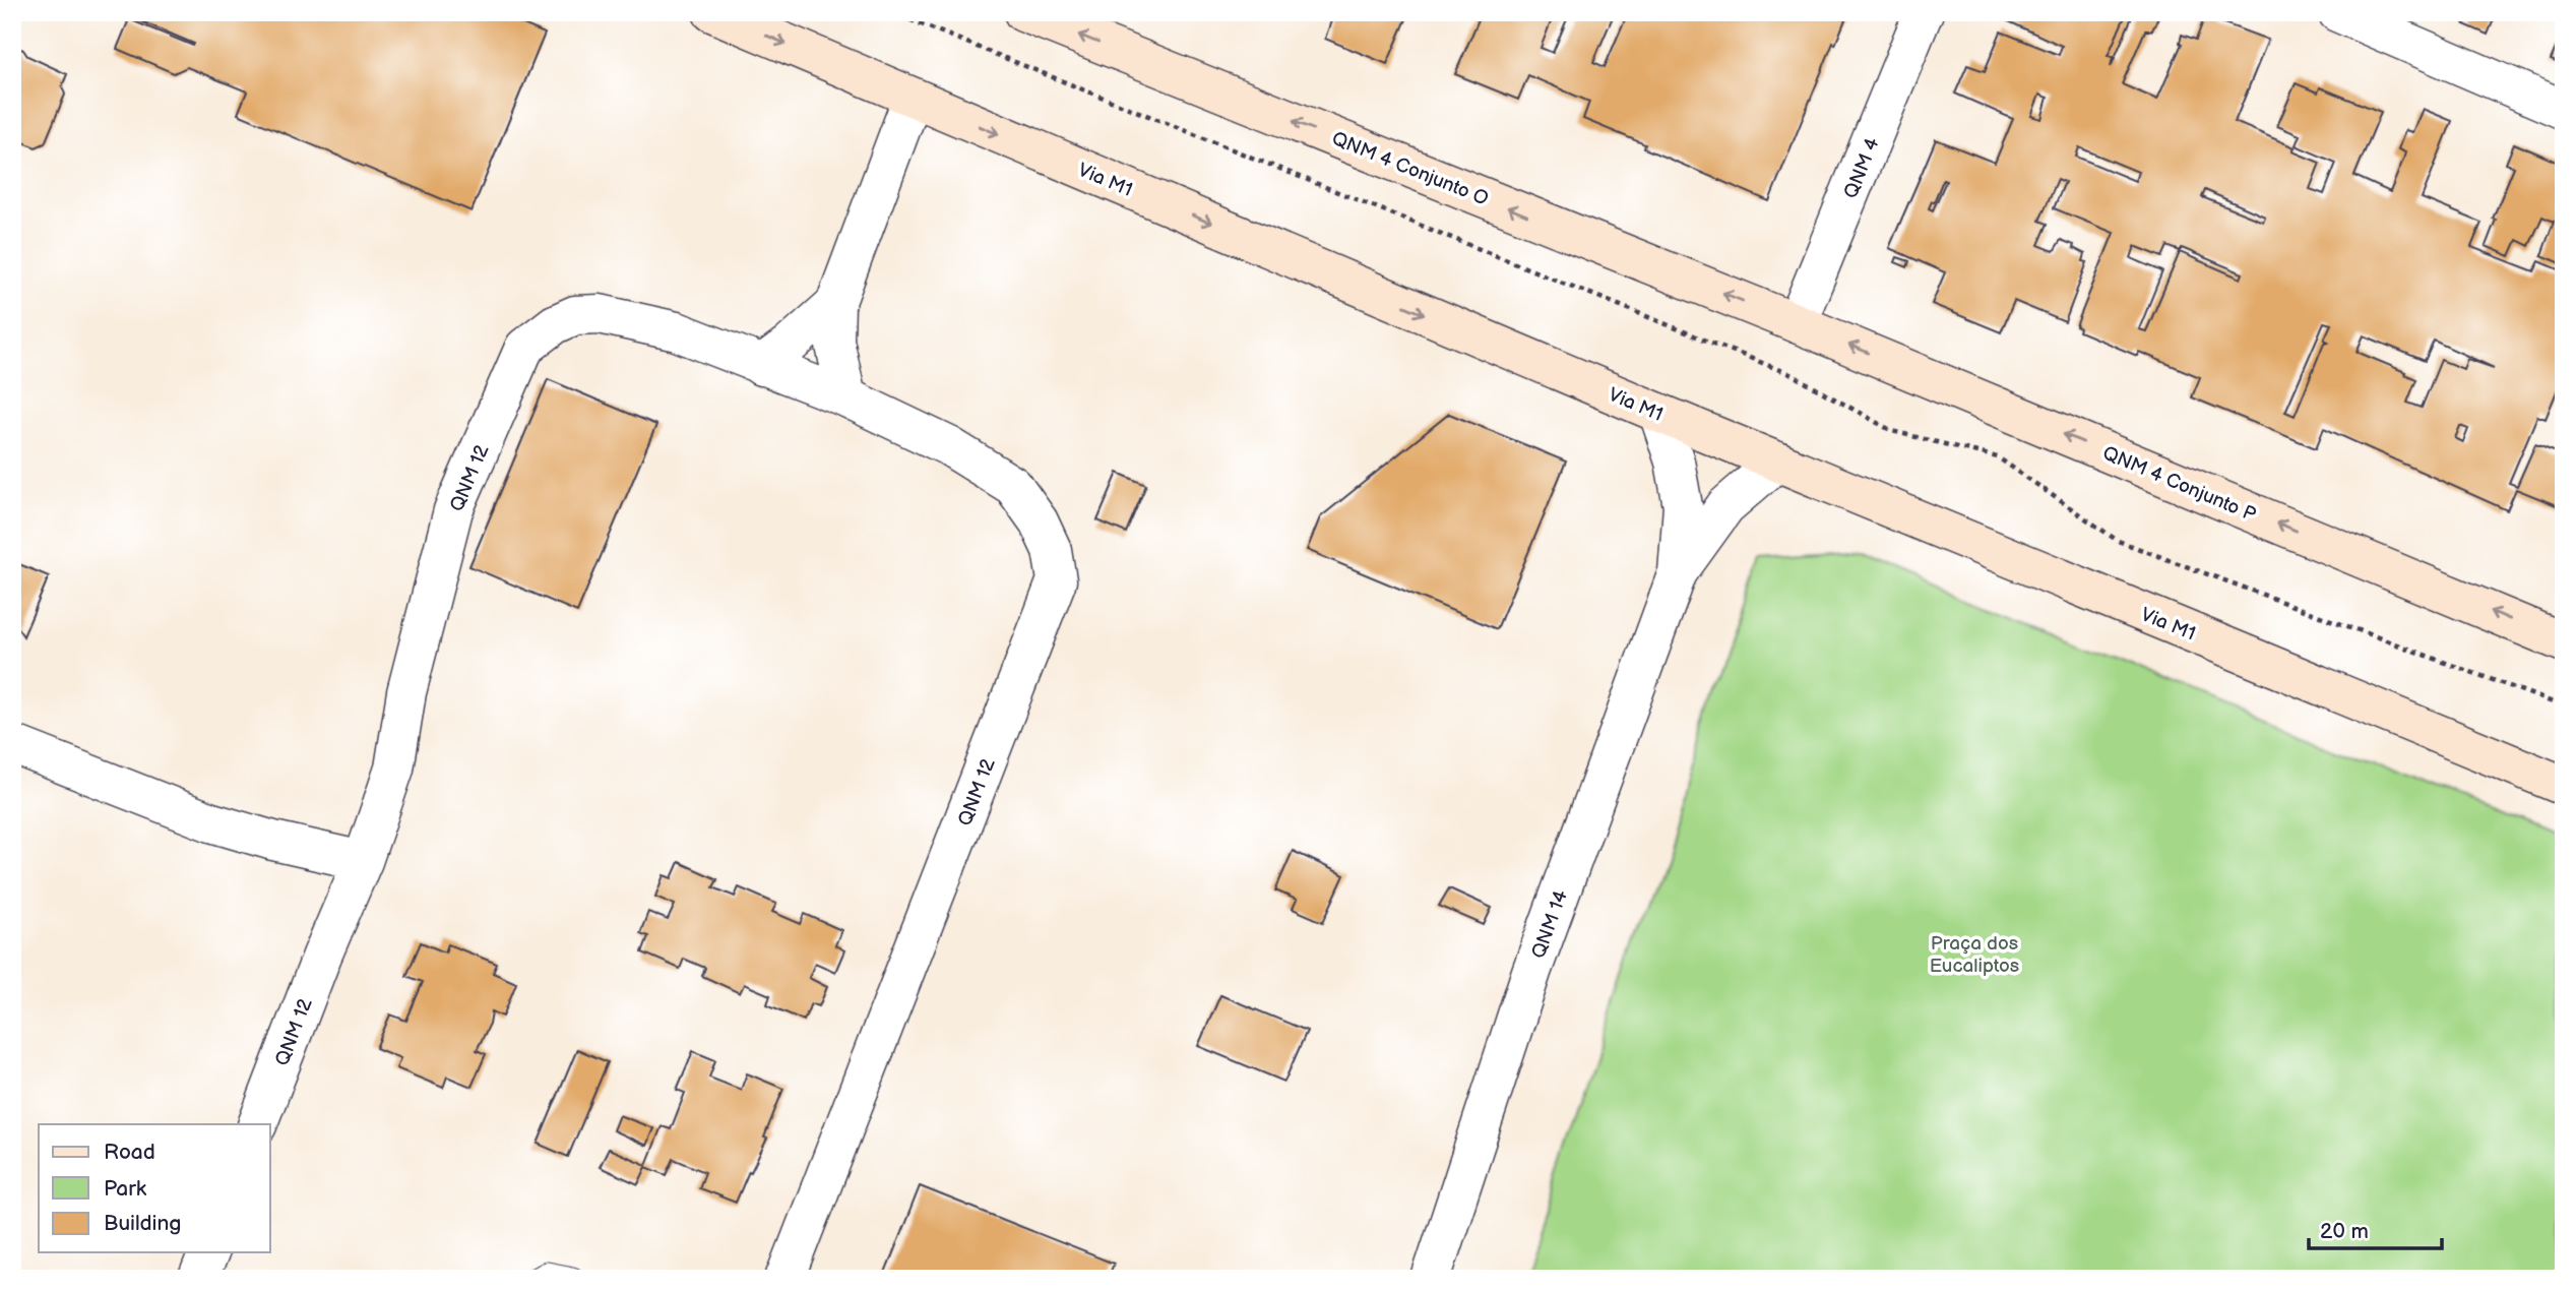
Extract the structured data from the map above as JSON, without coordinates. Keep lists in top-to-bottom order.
{
  "streets": {
    "main road": ["QNM 4 Conjunto O", "Via M1", "QNM 4 Conjunto P"],
    "street": ["QNM 4", "QNM 12", "QNM 14"]
  },
  "crossings": [
    ["QNM 4 Conjunto O", "QNM 4"],
    ["QNM 4 Conjunto O", "QNM 4 Conjunto P"],
    ["QNM 4", "QNM 4 Conjunto P"],
    ["Via M1", "QNM 14"]
  ],
  "one_way": ["QNM 4 Conjunto O", "Via M1", "QNM 4 Conjunto P"],
  "parks": ["Praça dos Eucaliptos"],
  "legend": ["Road", "Park", "Building"],
  "scale_bar": "20 m"
}
